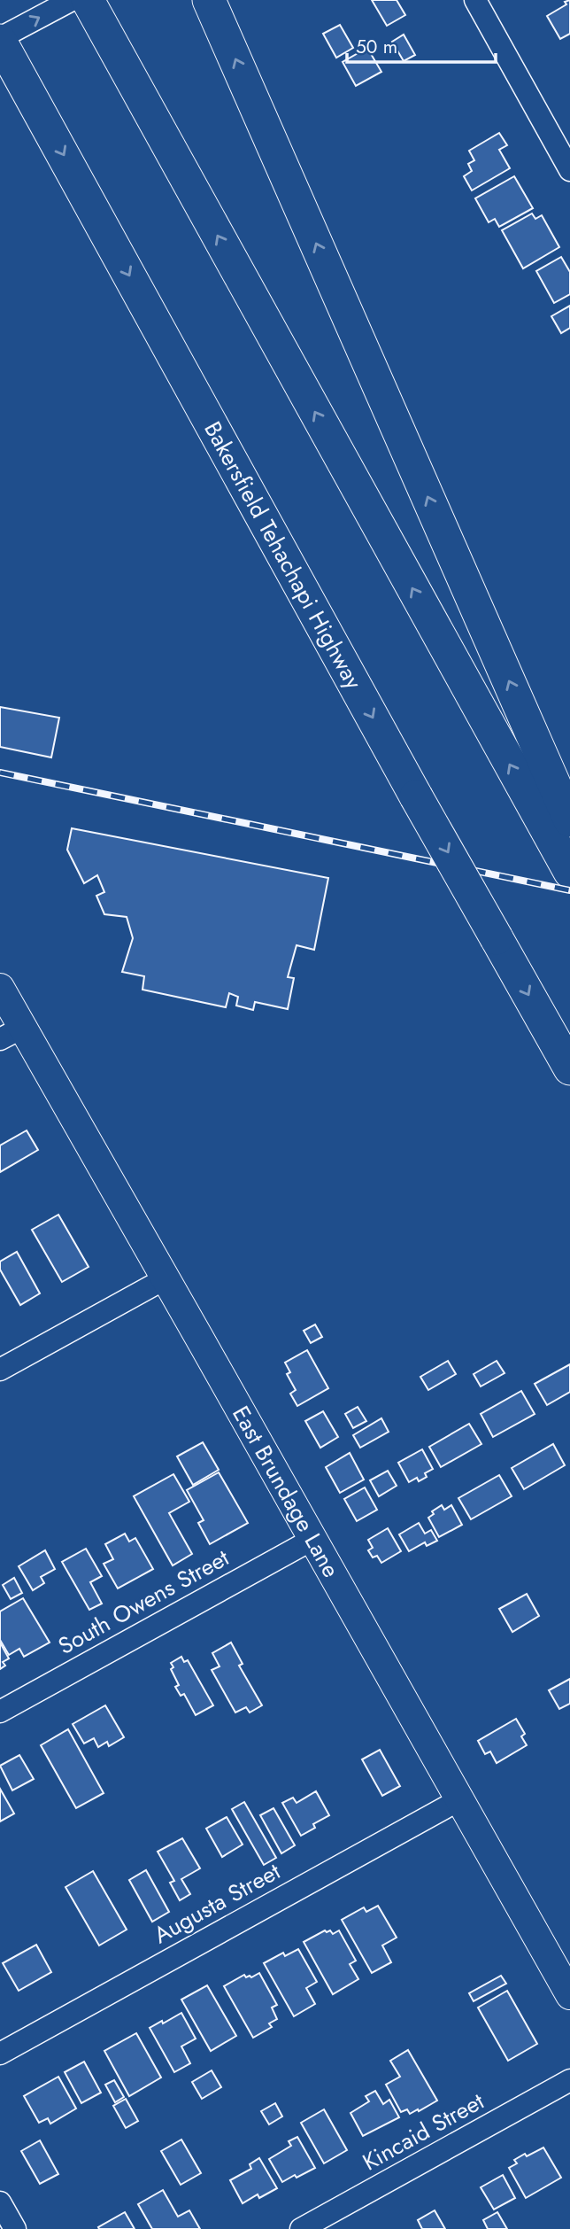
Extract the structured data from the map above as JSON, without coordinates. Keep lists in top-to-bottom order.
{
  "streets": {
    "highway": ["Bakersfield Tehachapi Highway"],
    "main road": ["East Brundage Lane"],
    "street": ["South Owens Street", "Augusta Street", "Kincaid Street"]
  },
  "crossings": [
    ["East Brundage Lane", "South Owens Street"],
    ["East Brundage Lane", "Augusta Street"]
  ],
  "scale_bar": "50 m"
}
